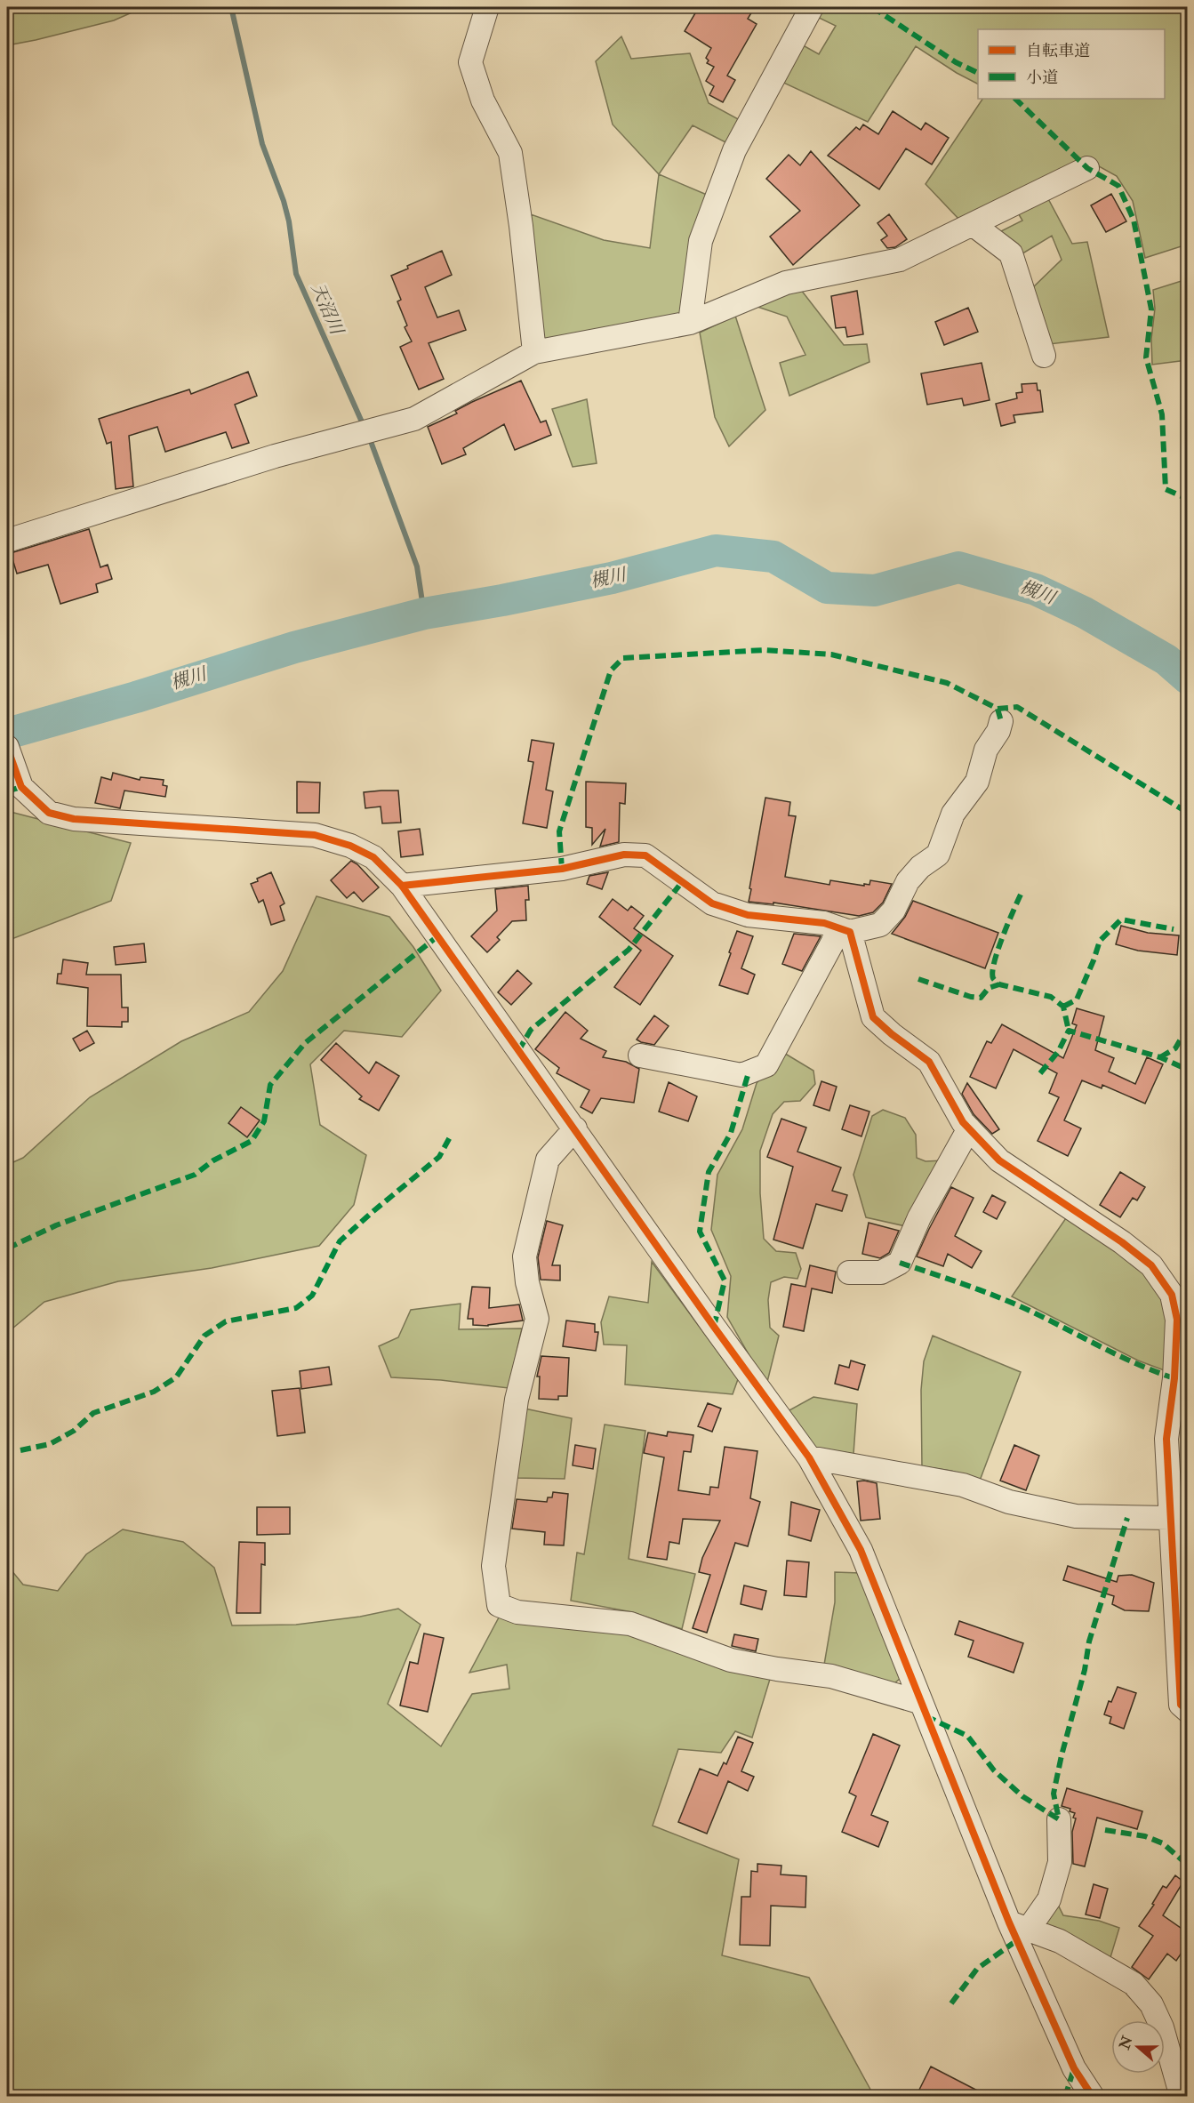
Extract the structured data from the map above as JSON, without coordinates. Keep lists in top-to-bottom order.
{
  "water": ["天沼川", "槻川"],
  "legend": ["自転車道", "小道"],
  "north": "left"
}
